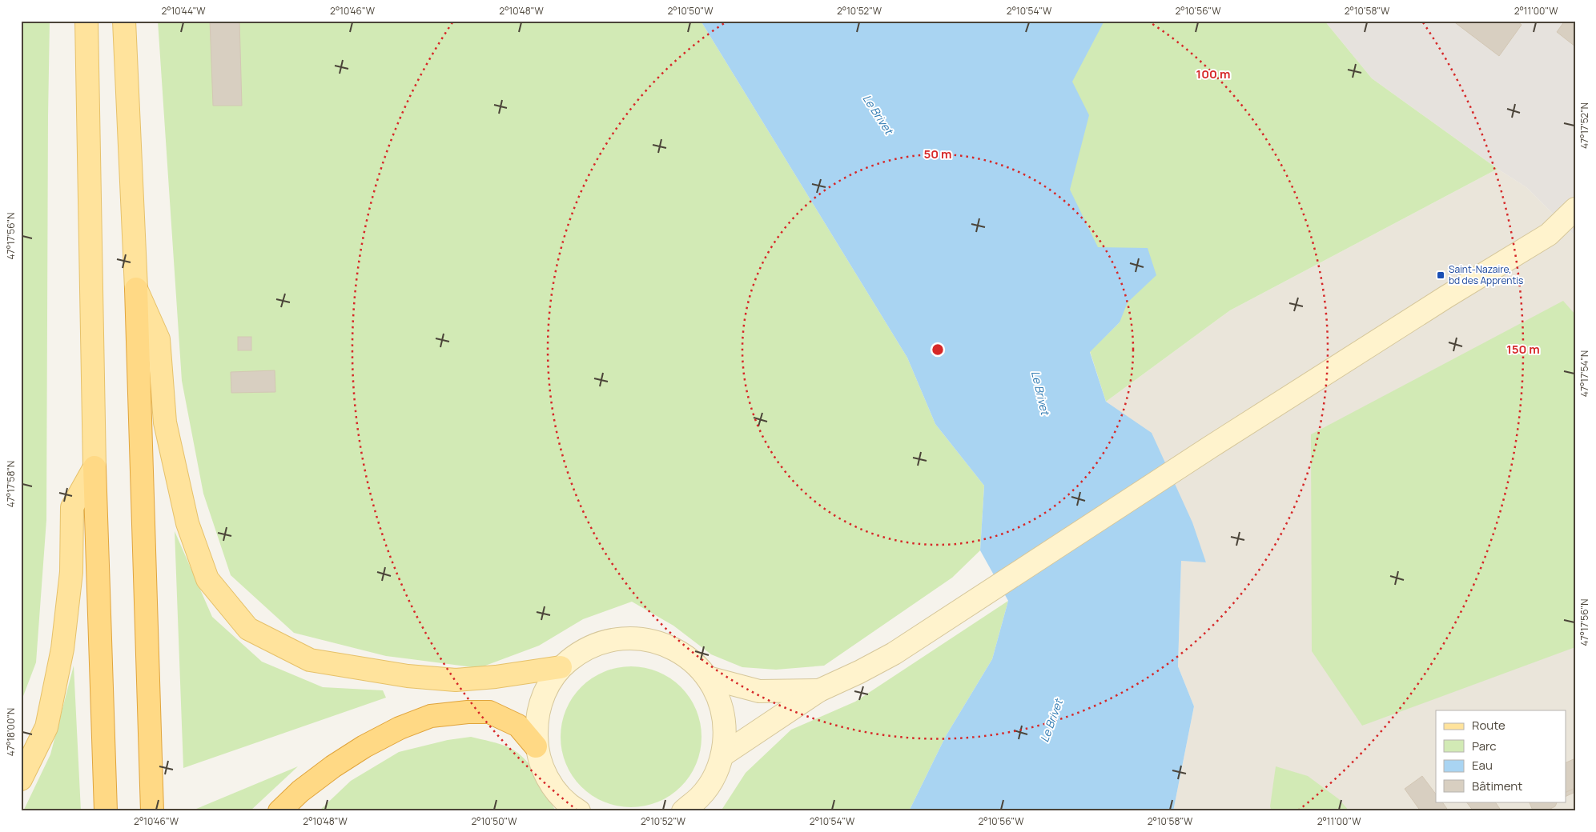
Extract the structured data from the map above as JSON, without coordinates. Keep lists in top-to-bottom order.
{
  "water": ["Le Brivet"],
  "places": {
    "transit": ["Saint-Nazaire, bd des Apprentis"]
  },
  "legend": [
    "Route",
    "Parc",
    "Eau",
    "Bâtiment"
  ],
  "coordinates": [
    "2°10'44\"W",
    "2°10'46\"W",
    "2°10'48\"W",
    "2°10'50\"W",
    "2°10'52\"W",
    "2°10'54\"W",
    "2°10'56\"W",
    "2°10'58\"W",
    "2°11'00\"W",
    "47°17'52\"N",
    "47°17'56\"N",
    "47°17'54\"N",
    "47°17'58\"N",
    "47°18'00\"N"
  ],
  "rings": ["100 m", "50 m", "150 m"]
}
